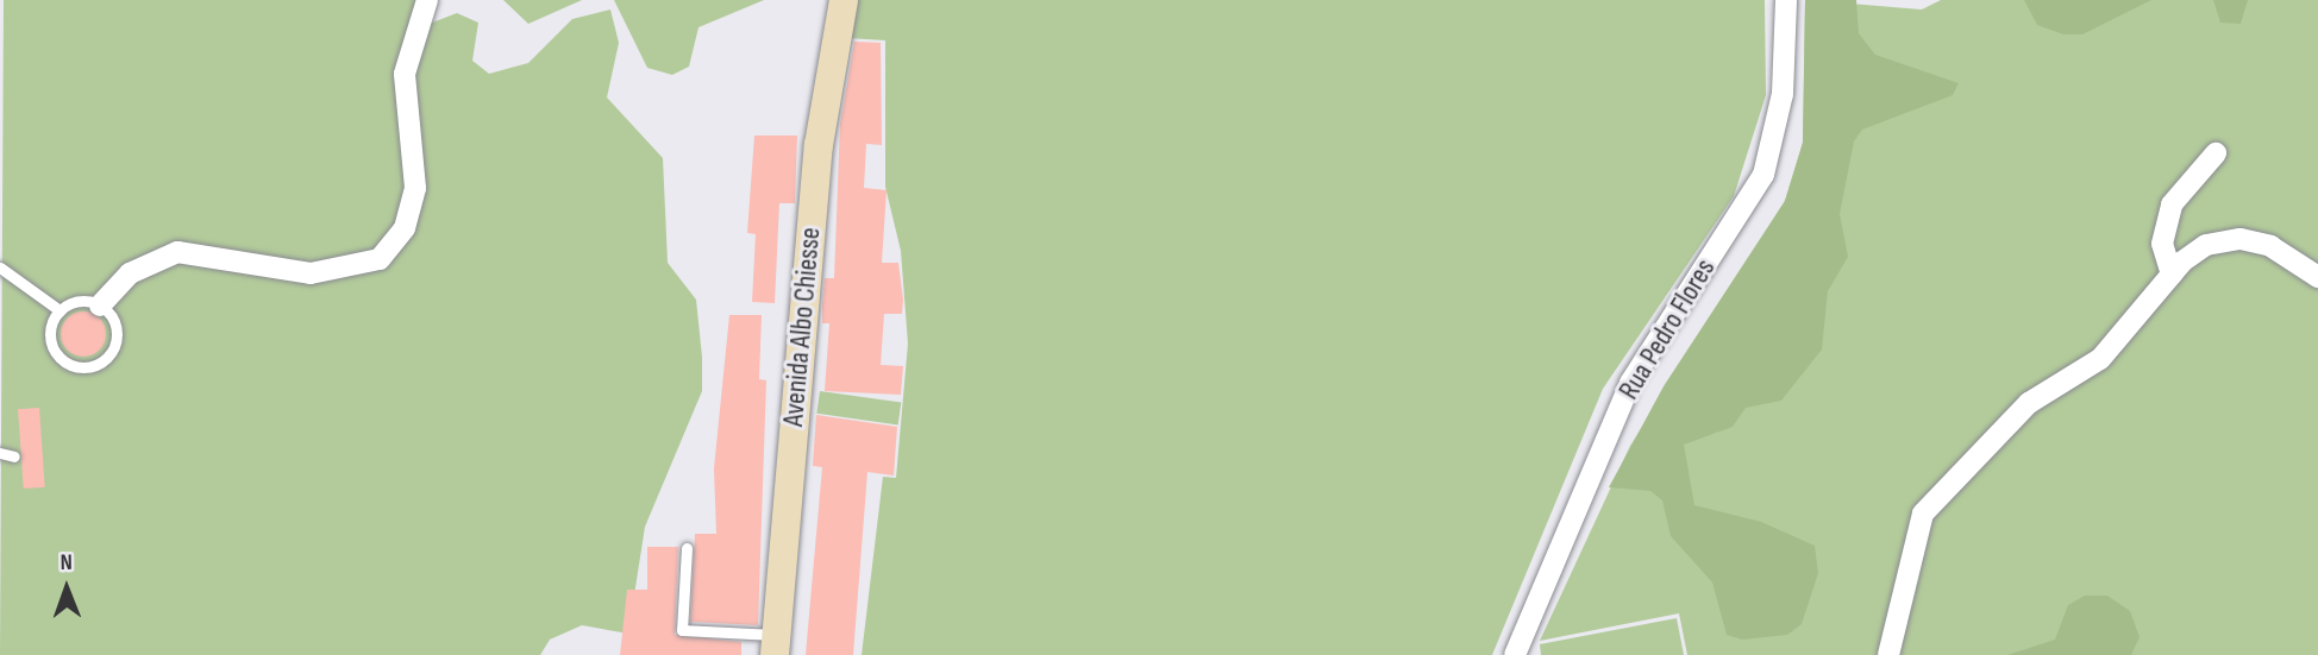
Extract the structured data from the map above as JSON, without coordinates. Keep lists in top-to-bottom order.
{
  "streets": {
    "street": ["Avenida Albo Chiesse", "Rua Pedro Flores"]
  },
  "north": "top"
}
